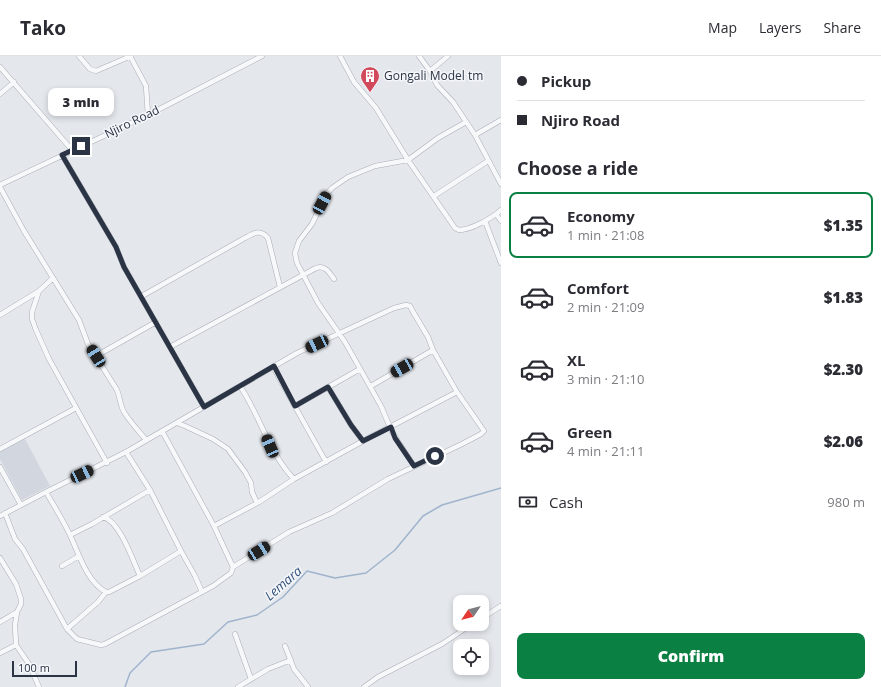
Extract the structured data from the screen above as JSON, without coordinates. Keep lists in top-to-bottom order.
{
  "streets": {
    "street": ["Njiro Road"]
  },
  "water": ["Lemara"],
  "places": {
    "building": ["Gongali Model tm"]
  },
  "scale_bar": "100 m",
  "north": "bottom left",
  "page": {
    "header": "Tako",
    "nav": ["Map", "Layers", "Share"],
    "banner": ["Pickup", "Njiro Road"],
    "bubble": "3 min",
    "heading": "Choose a ride",
    "list": [
      {
        "name": "Economy",
        "note": "1 min · 21:08",
        "value": "$1.35"
      },
      {
        "name": "Comfort",
        "note": "2 min · 21:09",
        "value": "$1.83"
      },
      {
        "name": "XL",
        "note": "3 min · 21:10",
        "value": "$2.30"
      },
      {
        "name": "Green",
        "note": "4 min · 21:11",
        "value": "$2.06"
      }
    ],
    "pay": ["Cash", "980 m"],
    "buttons": "Confirm",
    "scale": "100 m"
  }
}
